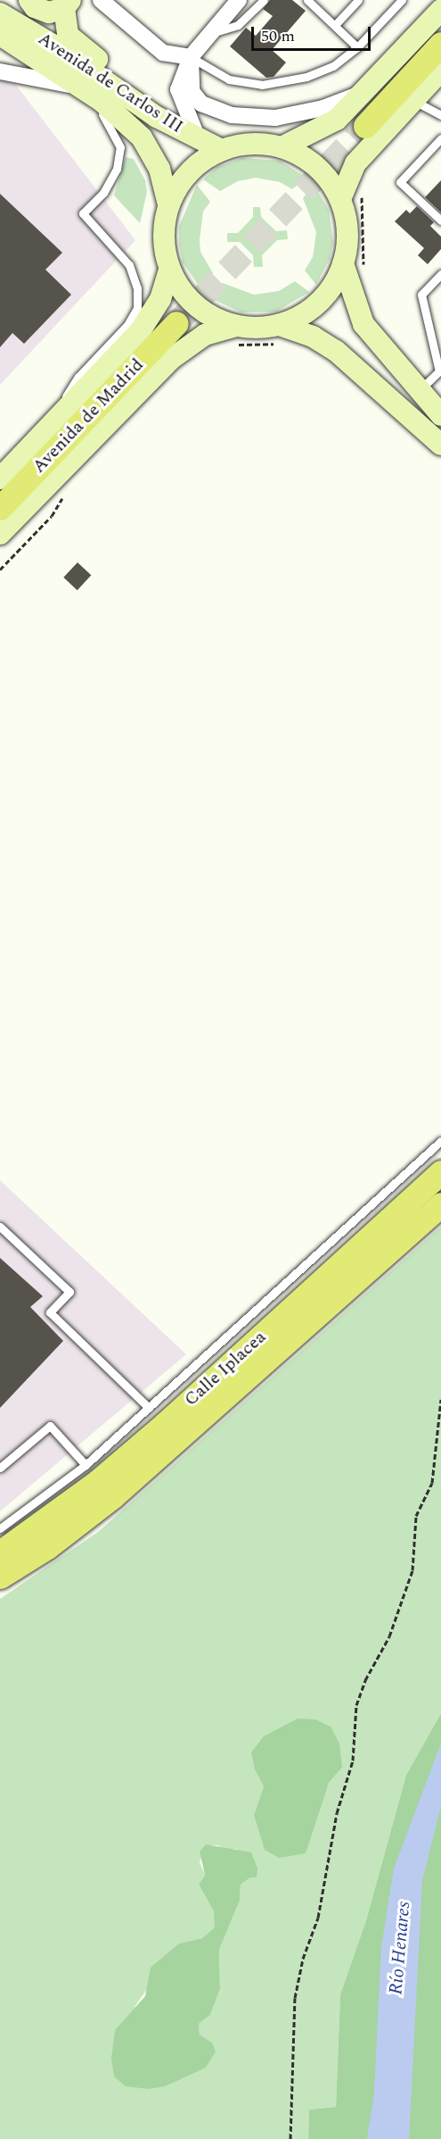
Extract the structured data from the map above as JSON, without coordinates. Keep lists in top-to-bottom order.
{
  "streets": {
    "main road": ["Avenida de Madrid", "Calle Iplacea"],
    "street": ["Avenida de Carlos III"]
  },
  "water": ["Río Henares"],
  "scale_bar": "50 m"
}
